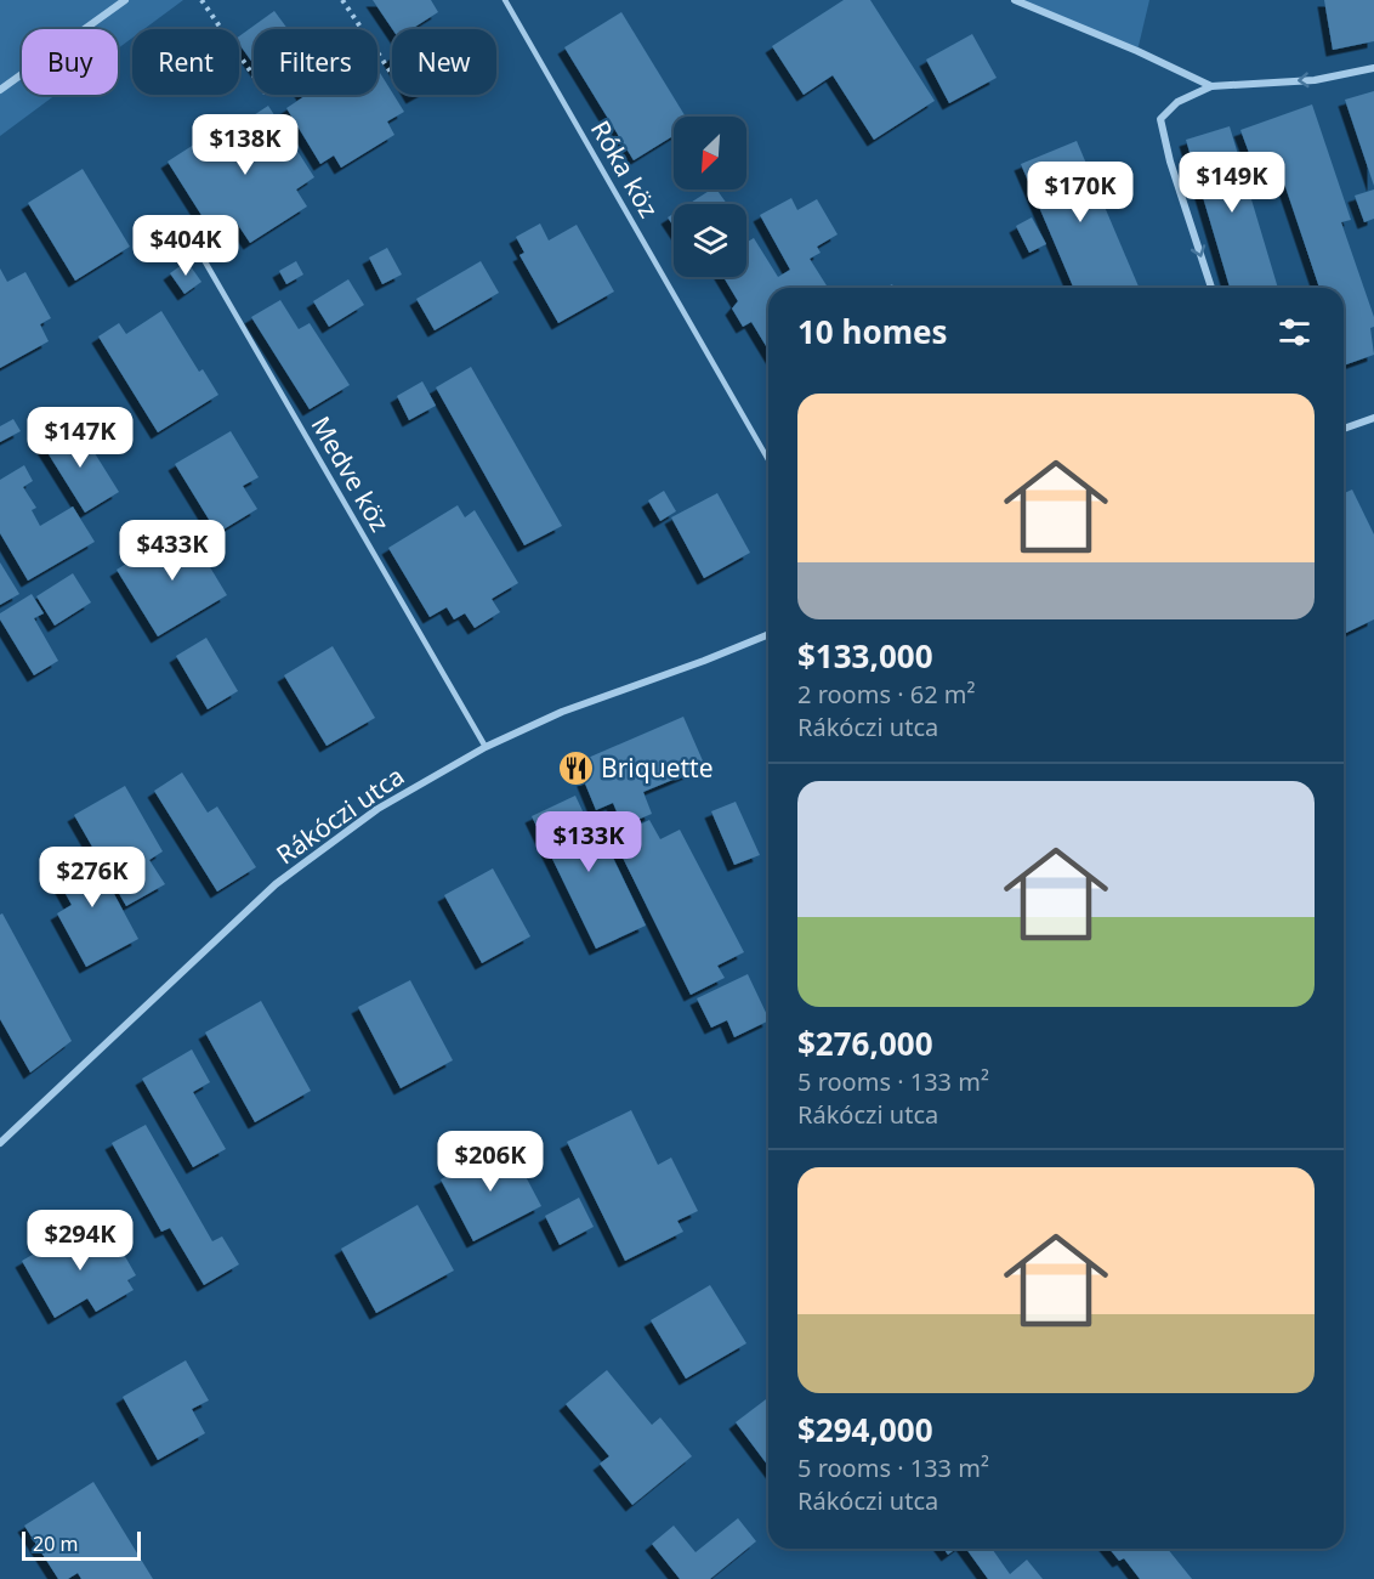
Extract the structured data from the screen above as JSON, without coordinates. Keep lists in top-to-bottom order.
{
  "streets": {
    "street": ["Rákóczi utca"],
    "lane": ["Róka köz", "Medve köz"]
  },
  "crossings": [
    ["Medve köz", "Rákóczi utca"]
  ],
  "places": {
    "restaurant": ["Briquette"]
  },
  "scale_bar": "20 m",
  "north": "bottom left",
  "page": {
    "chip": [
      "Buy",
      "Rent",
      "Filters",
      "New"
    ],
    "price": [
      "$138K",
      "$149K",
      "$170K",
      "$404K",
      "$147K",
      "$433K",
      "$133K",
      "$276K",
      "$206K",
      "$294K"
    ],
    "heading": "10 homes",
    "list": [
      {
        "name": "$133,000",
        "note": "2 rooms · 62 m² · Rákóczi utca"
      },
      {
        "name": "$276,000",
        "note": "5 rooms · 133 m² · Rákóczi utca"
      },
      {
        "name": "$294,000",
        "note": "5 rooms · 133 m² · Rákóczi utca"
      }
    ],
    "scale": "20 m"
  }
}
